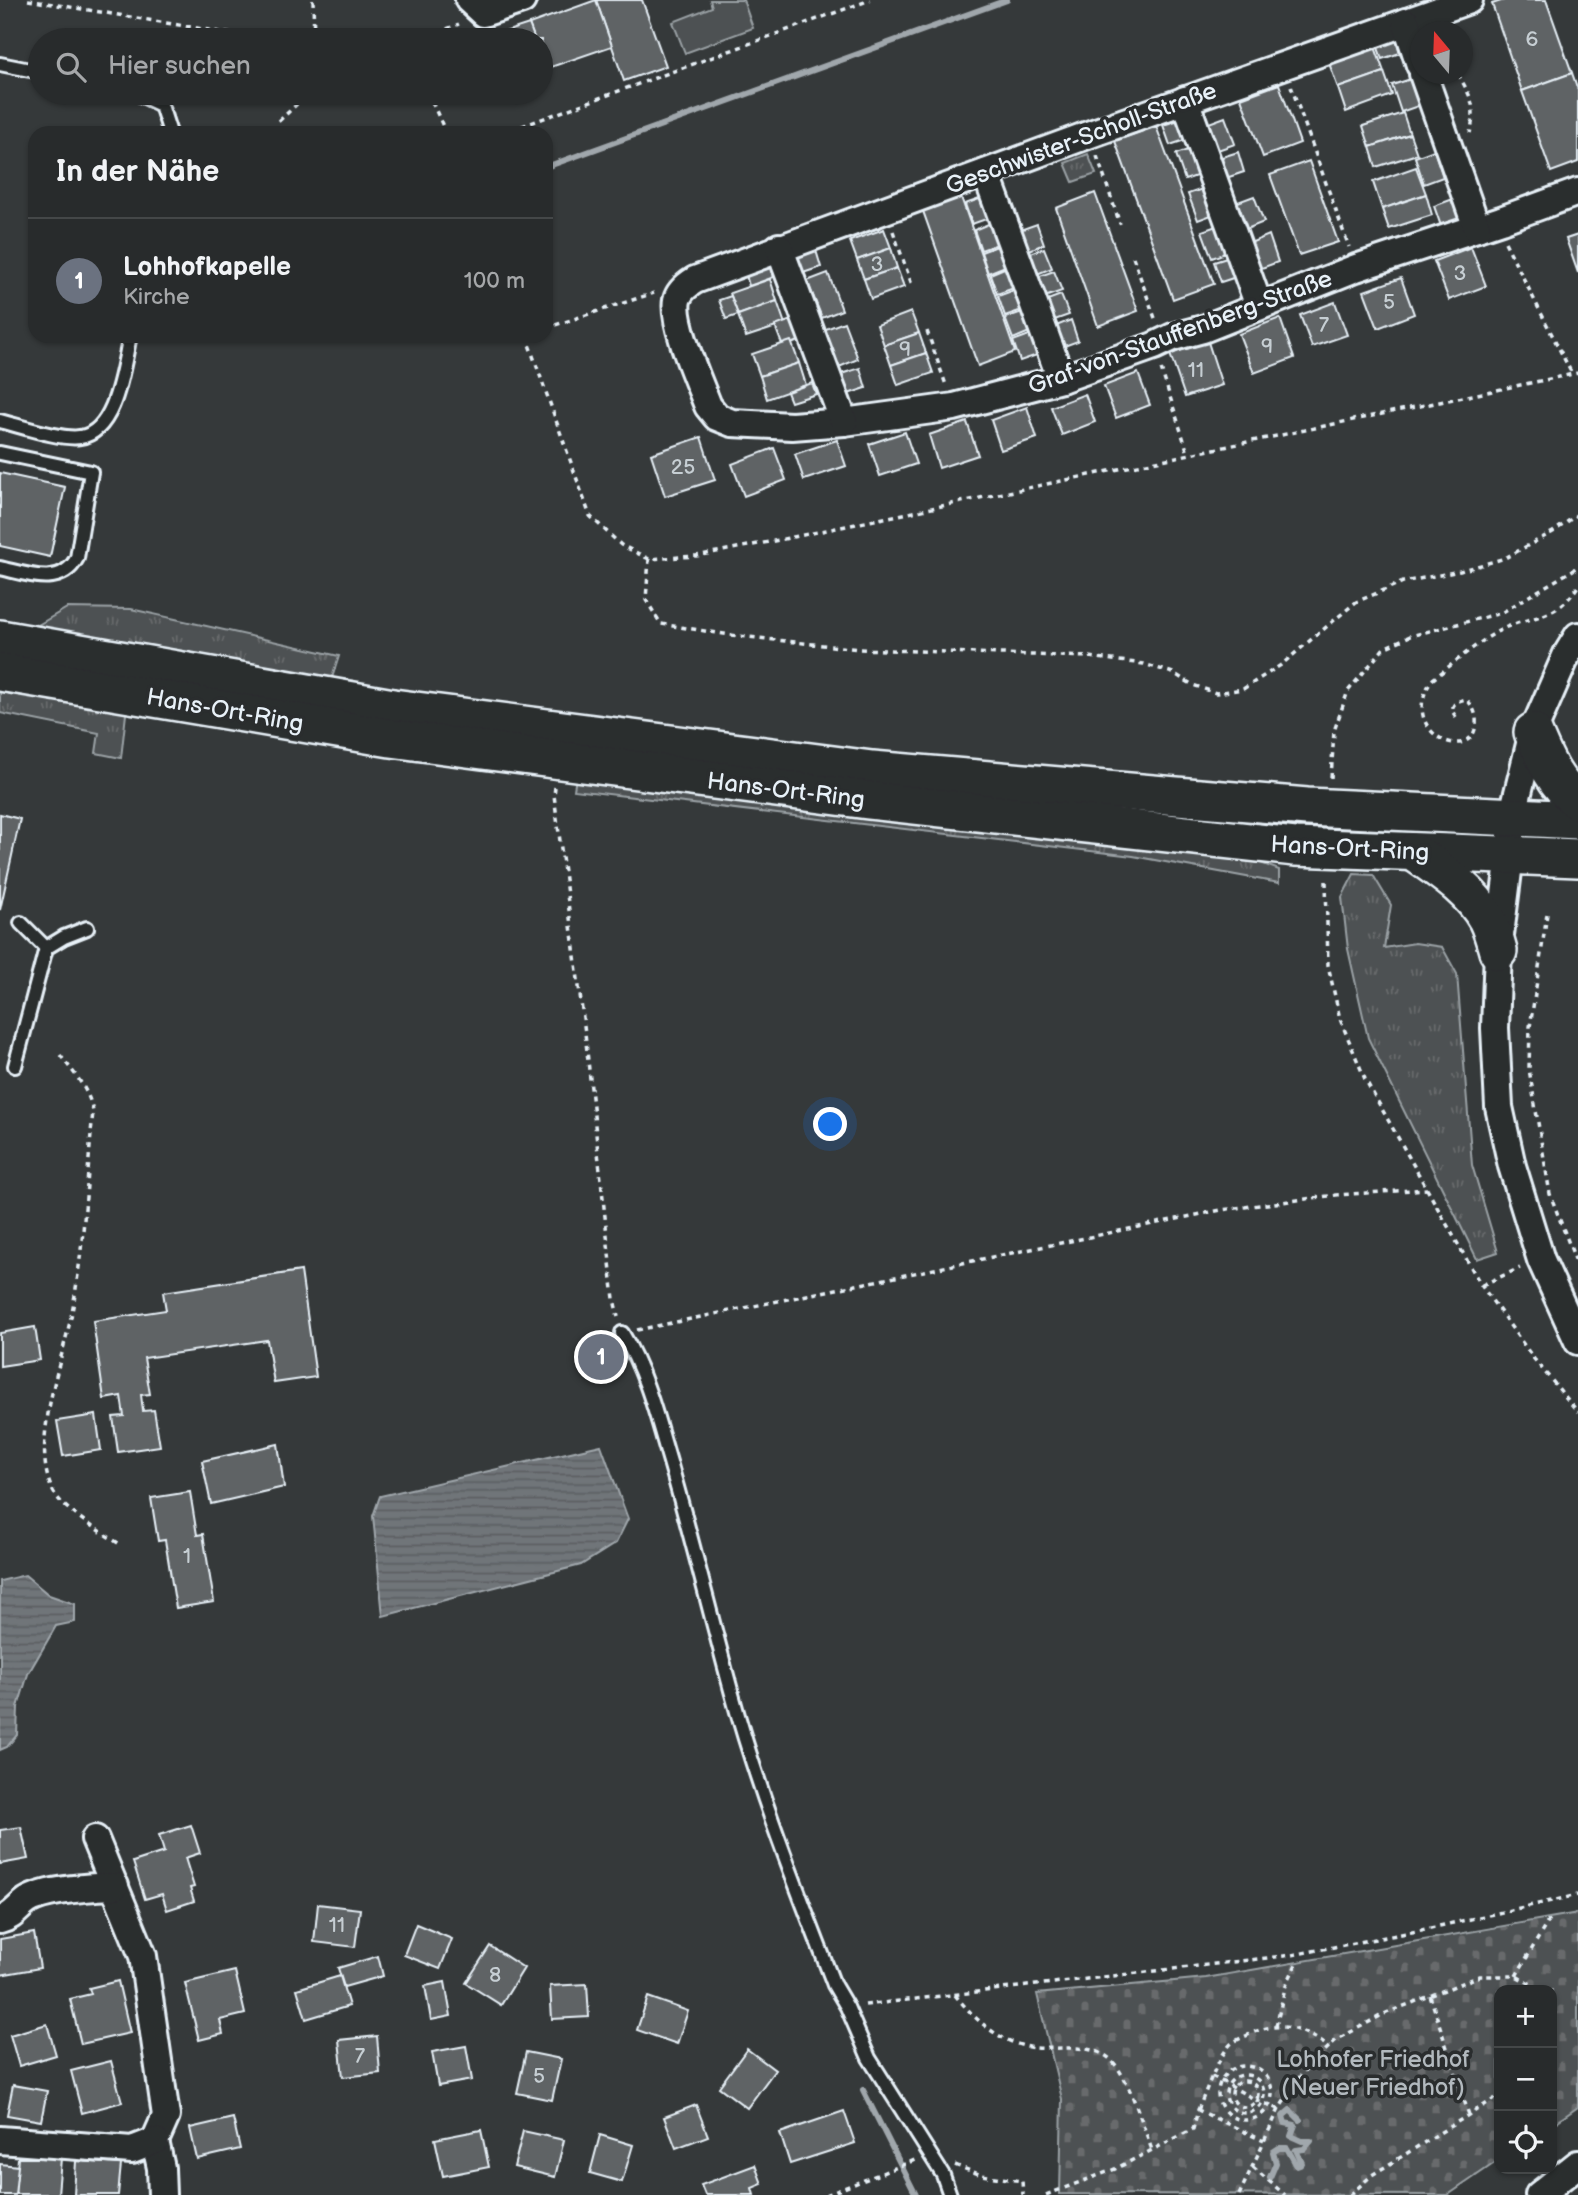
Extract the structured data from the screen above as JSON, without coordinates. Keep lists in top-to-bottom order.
{
  "streets": {
    "main road": ["Hans-Ort-Ring"],
    "street": ["Geschwister-Scholl-Straße", "Graf-von-Stauffenberg-Straße"]
  },
  "crossings": [
    ["Geschwister-Scholl-Straße", "Graf-von-Stauffenberg-Straße"]
  ],
  "parks": ["Lohhofer Friedhof (Neuer Friedhof)"],
  "house_numbers": [
    "6",
    "3",
    "3",
    "5",
    "7",
    "9",
    "9",
    "11",
    "25",
    "1",
    "11",
    "8",
    "7",
    "5"
  ],
  "north": "top",
  "page": {
    "search": "Hier suchen",
    "heading": "In der Nähe",
    "list": [
      {
        "mark": "1",
        "name": "Lohhofkapelle",
        "note": "Kirche",
        "value": "100 m"
      }
    ],
    "pins": "1",
    "map_buttons": ["+", "−"]
  }
}
